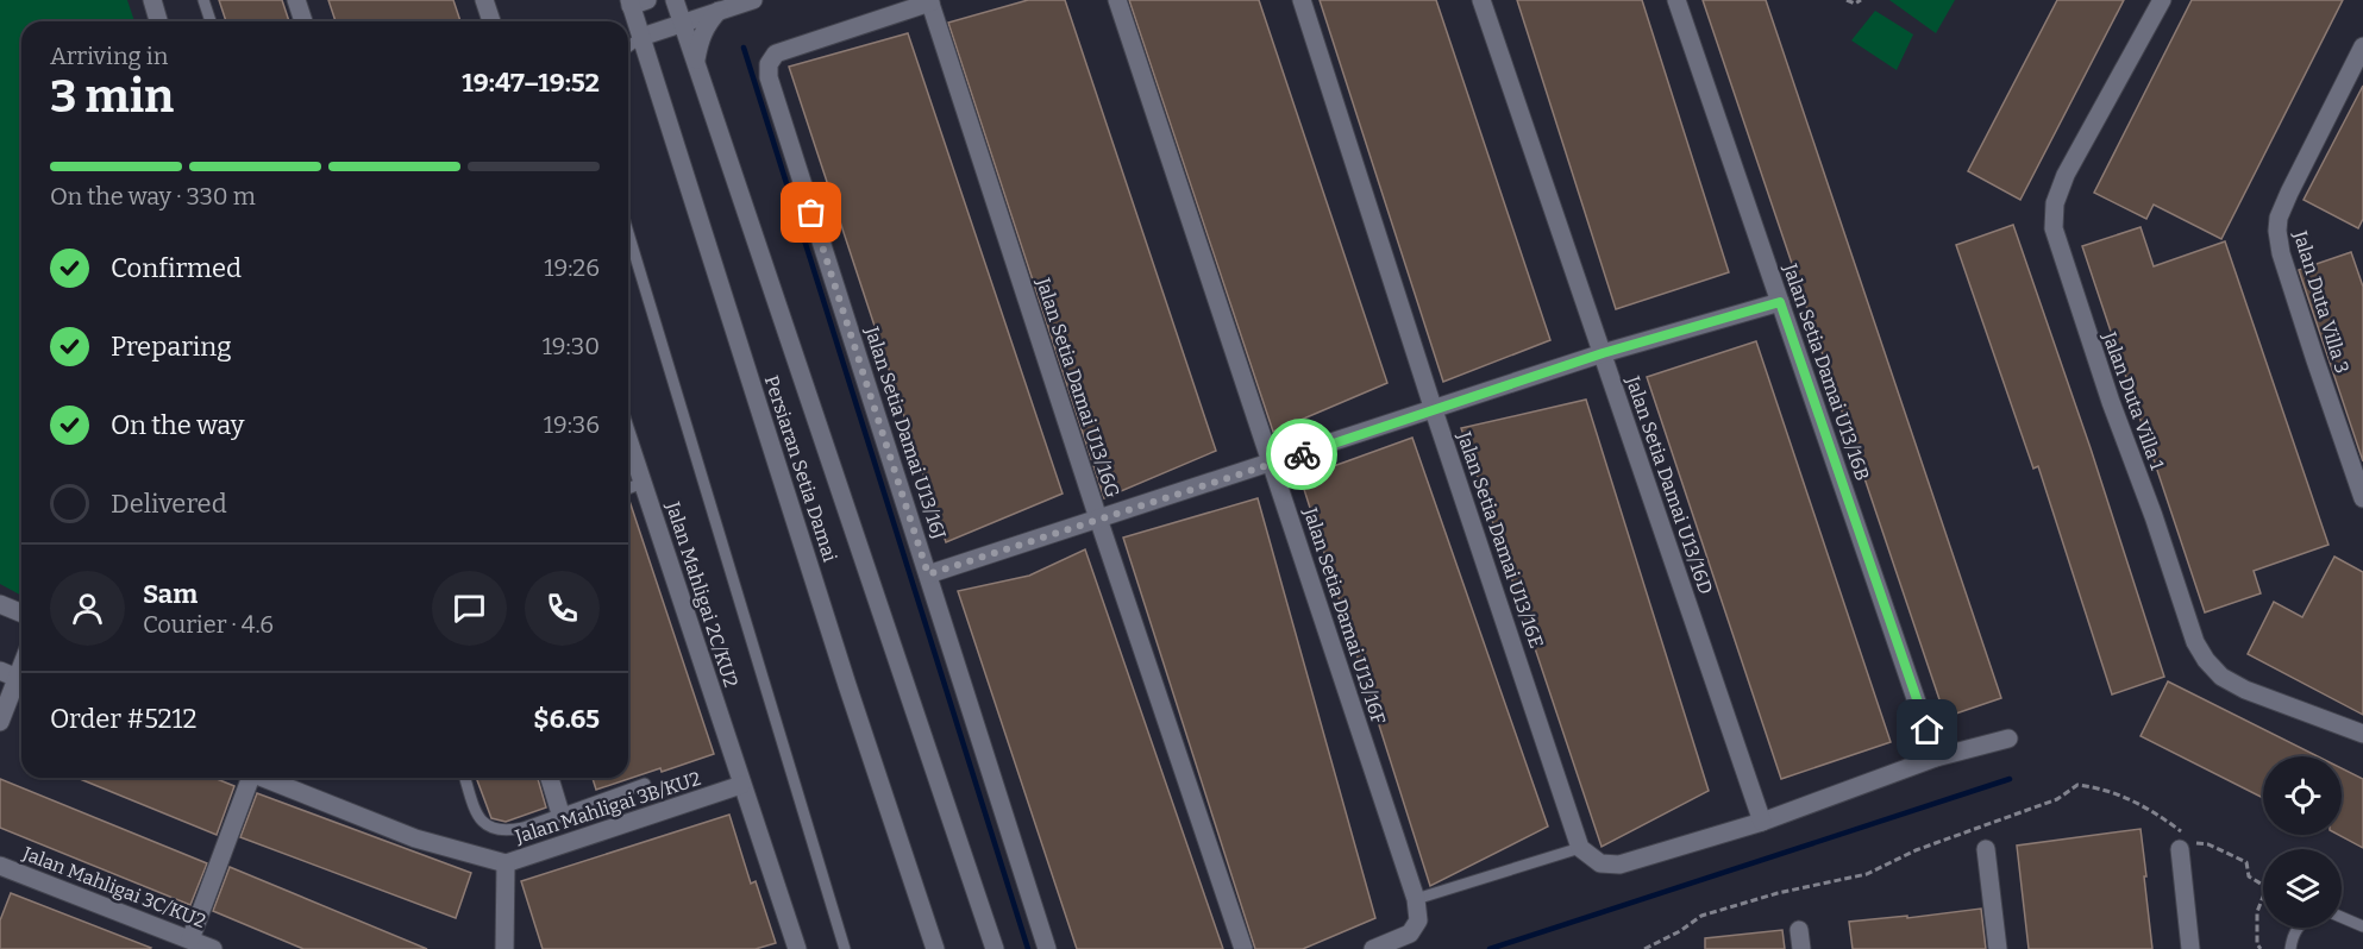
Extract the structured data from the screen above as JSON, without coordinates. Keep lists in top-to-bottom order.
{
  "streets": {
    "street": [
      "Jalan Duta Villa 3",
      "Jalan Setia Damai U13/16B",
      "Jalan Setia Damai U13/16G",
      "Jalan Duta Villa 1",
      "Jalan Setia Damai U13/16J",
      "Persiaran Setia Damai",
      "Jalan Setia Damai U13/16D",
      "Jalan Setia Damai U13/16E",
      "Jalan Mahligai 2C/KU2",
      "Jalan Setia Damai U13/16F",
      "Jalan Mahligai 3B/KU2",
      "Jalan Mahligai 3C/KU2"
    ]
  },
  "crossings": [
    ["Jalan Setia Damai U13/16G", "Jalan Setia Damai U13/16J"],
    ["Jalan Mahligai 2C/KU2", "Jalan Mahligai 3B/KU2"]
  ],
  "page": {
    "heading": ["3 min", "Arriving in", "19:47–19:52"],
    "panel": [
      "Sam",
      "Courier · 4.6",
      "Order #5212",
      "$6.65"
    ],
    "bar": "On the way · 330 m",
    "list": [
      ["Confirmed", "19:26"],
      ["Preparing", "19:30"],
      ["On the way", "19:36"],
      "Delivered"
    ]
  }
}
